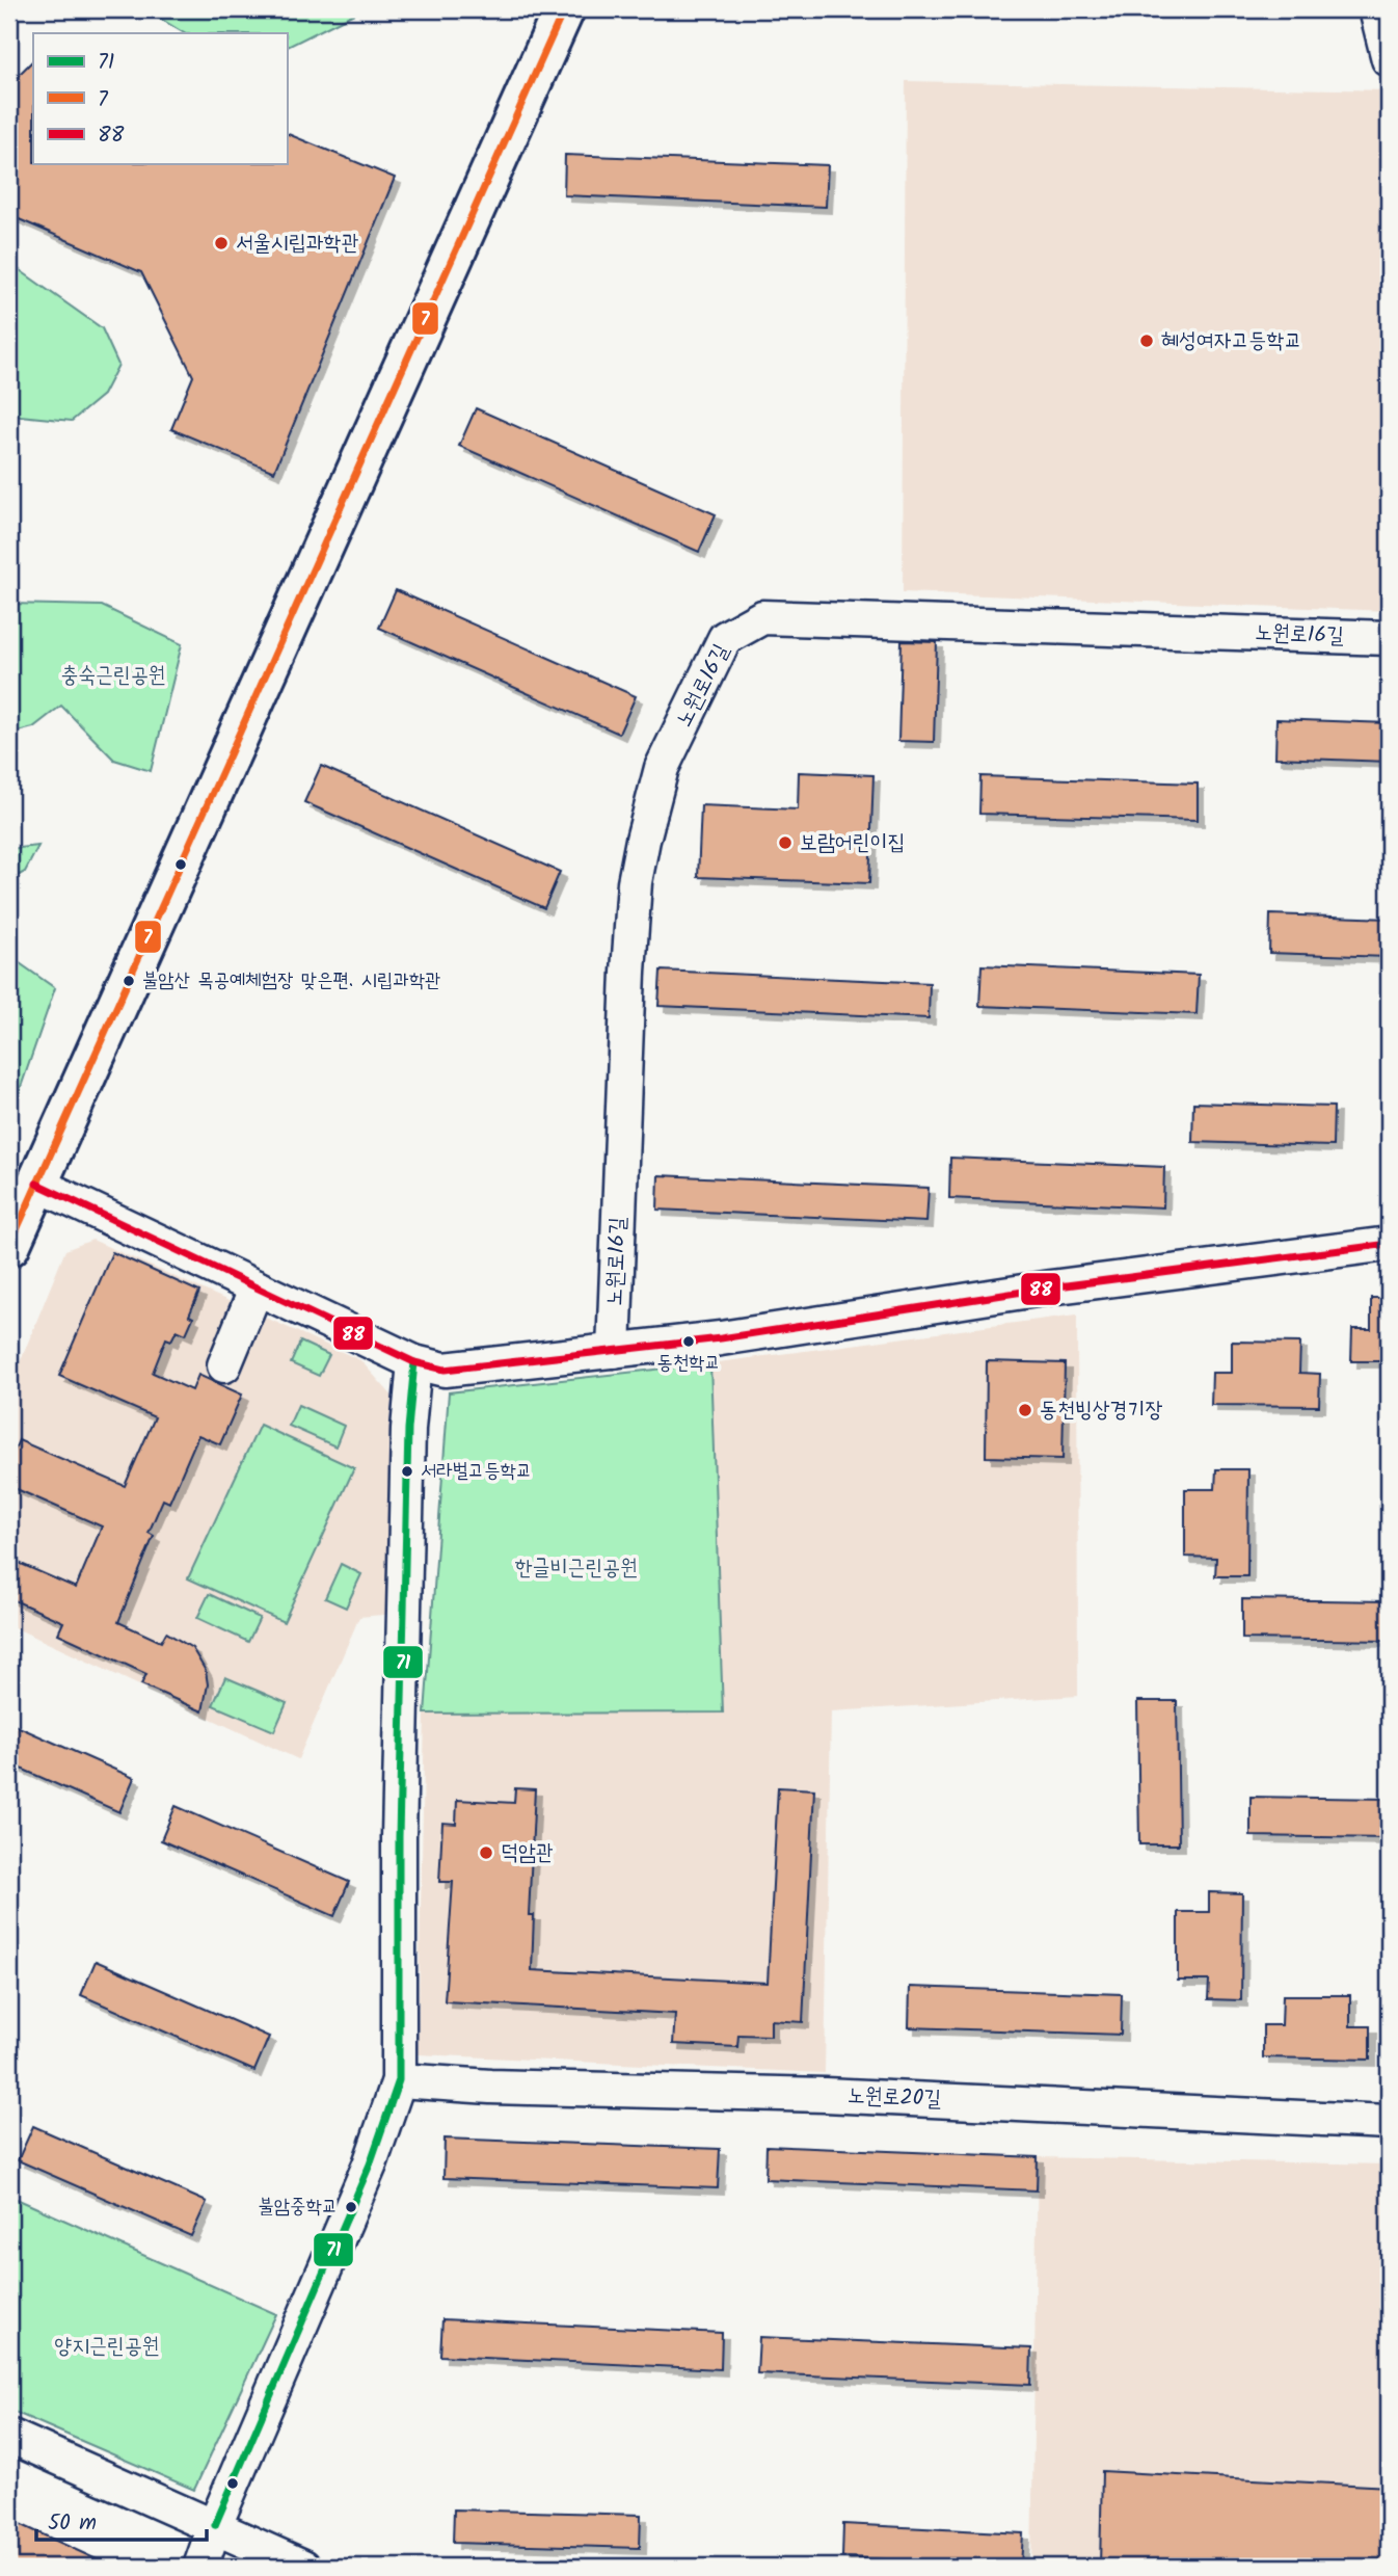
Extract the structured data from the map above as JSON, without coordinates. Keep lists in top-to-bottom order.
{
  "streets": {
    "street": ["노원로16길", "노원로20길"]
  },
  "parks": ["충숙근린공원", "한글비근린공원", "양지근린공원"],
  "places": [
    "서울시립과학관",
    "혜성여자고등학교",
    "보람어린이집",
    "불암산 목공예체험장 맞은편. 시립과학관",
    "동천학교",
    "동천빙상경기장",
    "서라벌고등학교",
    "덕암관",
    "불암중학교"
  ],
  "lines": ["transit line 7", "transit line 88", "transit line 71"],
  "legend": ["71", "7", "88"],
  "scale_bar": "50 m"
}
